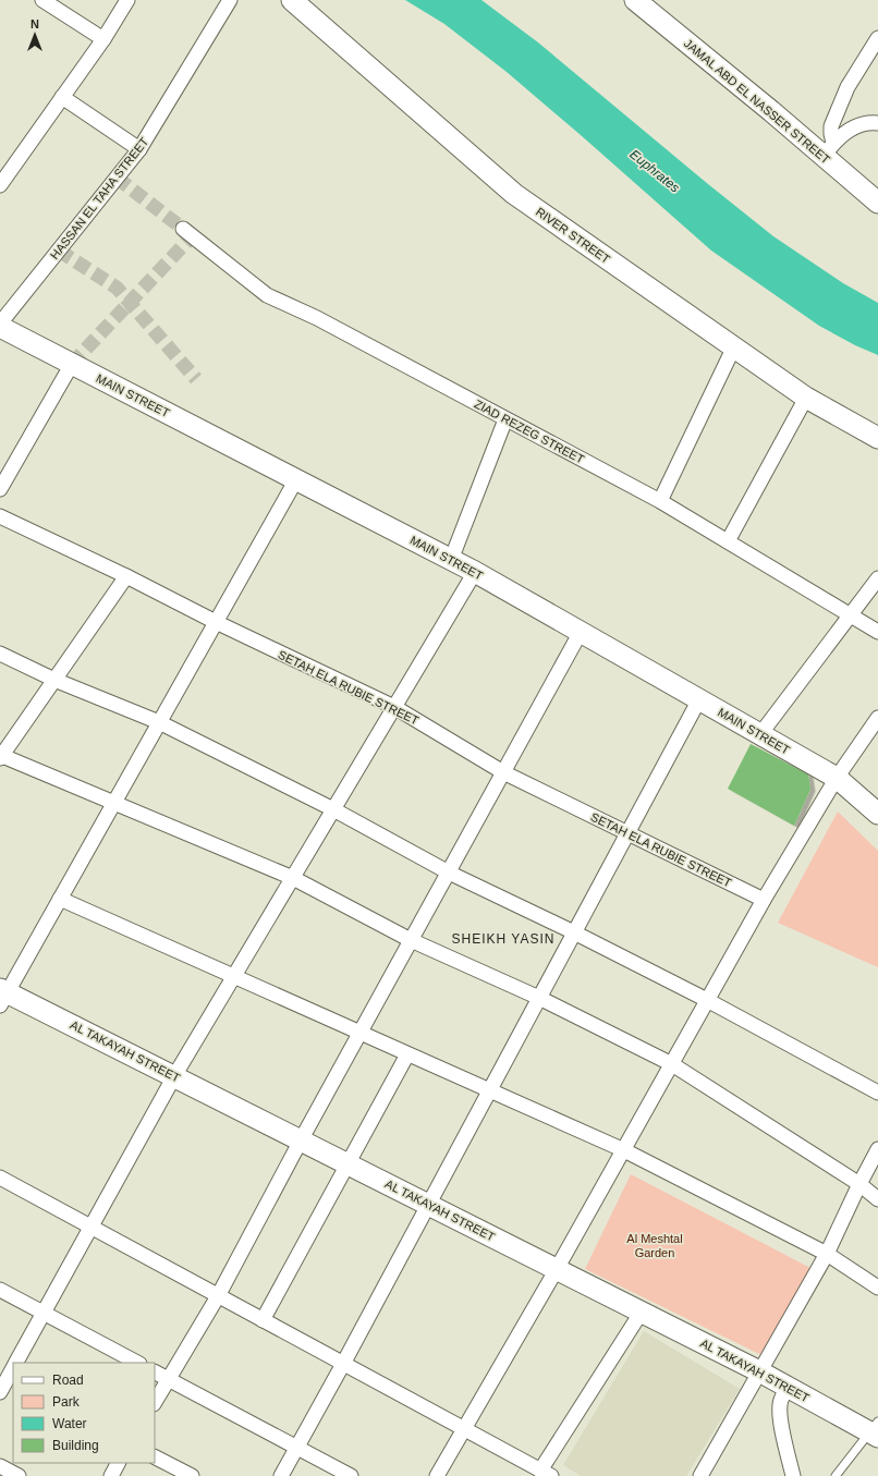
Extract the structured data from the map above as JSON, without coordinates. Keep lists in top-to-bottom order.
{
  "streets": {
    "street": [
      "JAMAL ABD EL NASSER STREET",
      "HASSAN EL TAHA STREET",
      "RIVER STREET",
      "MAIN STREET",
      "ZIAD REZEG STREET",
      "SETAH ELA RUBIE STREET",
      "AL TAKAYAH STREET"
    ]
  },
  "crossings": [
    ["HASSAN EL TAHA STREET", "MAIN STREET"]
  ],
  "districts": ["SHEIKH YASIN"],
  "water": ["Euphrates"],
  "parks": ["Al Meshtal Garden"],
  "legend": [
    "Road",
    "Park",
    "Water",
    "Building"
  ],
  "north": "top"
}
